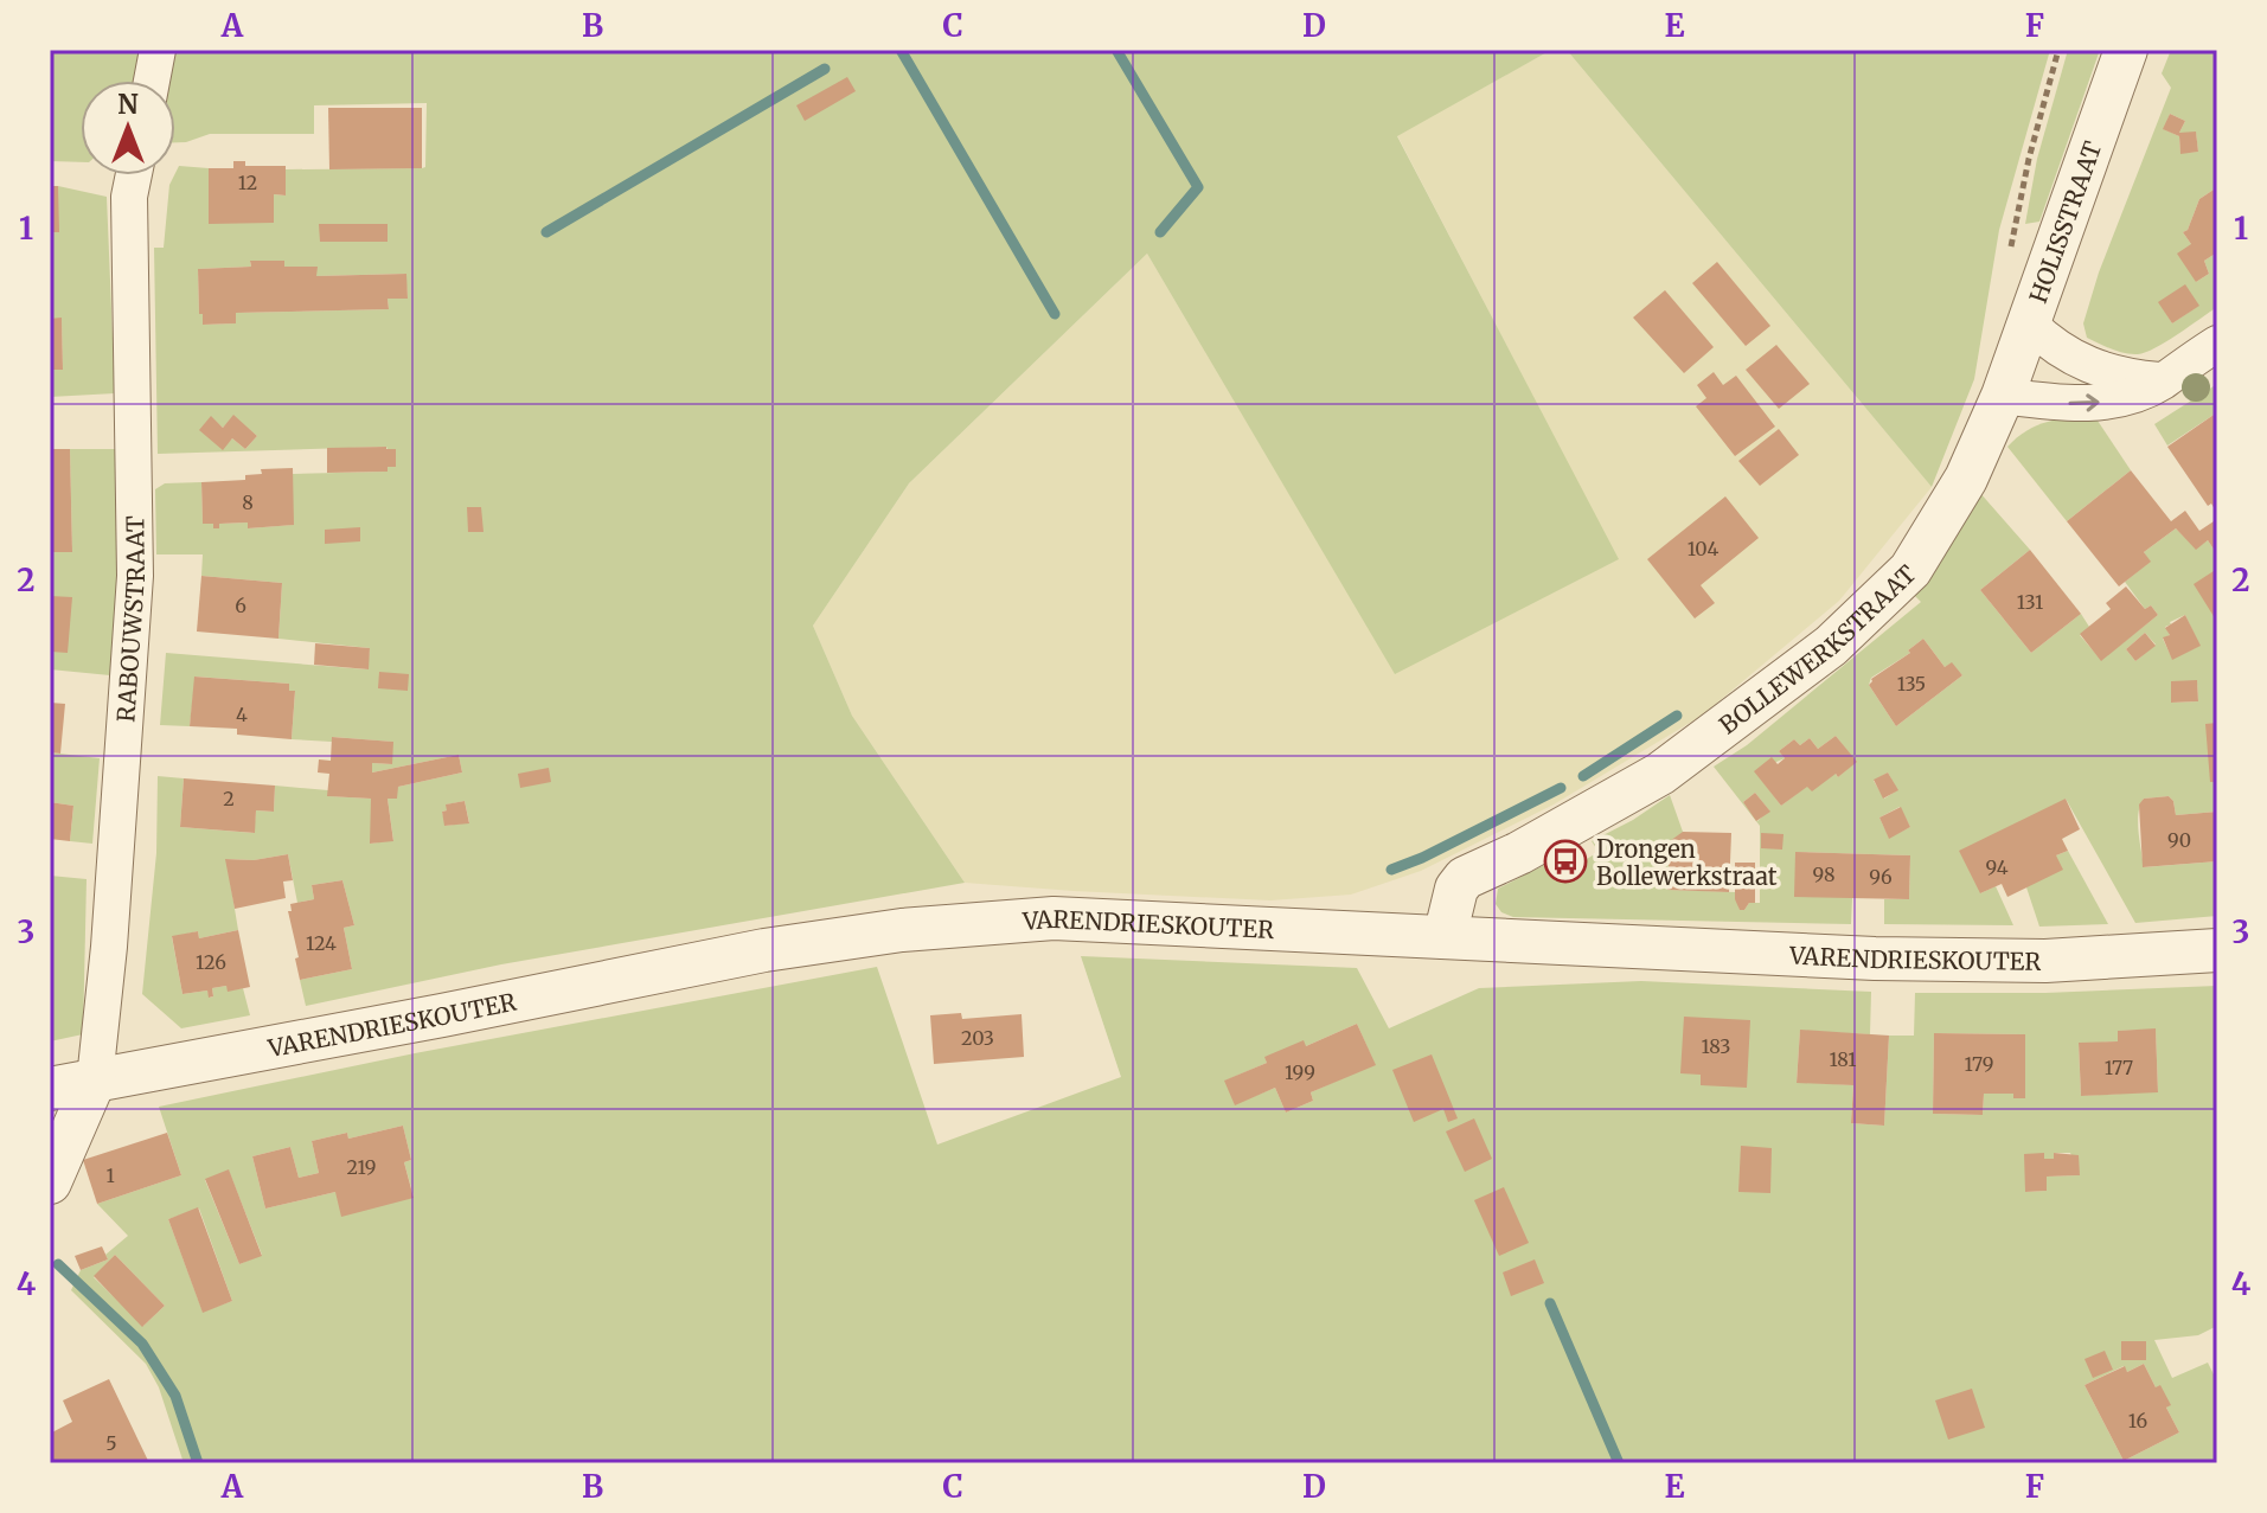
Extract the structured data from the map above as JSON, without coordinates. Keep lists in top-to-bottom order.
{
  "streets": {
    "street": [
      "HOLISSTRAAT",
      "RABOUWSTRAAT",
      "BOLLEWERKSTRAAT",
      "VARENDRIESKOUTER"
    ]
  },
  "crossings": [
    ["HOLISSTRAAT", "BOLLEWERKSTRAAT"],
    ["RABOUWSTRAAT", "VARENDRIESKOUTER"],
    ["BOLLEWERKSTRAAT", "VARENDRIESKOUTER"]
  ],
  "places": {
    "bus stop": ["Drongen Bollewerkstraat"]
  },
  "house_numbers": [
    "12",
    "8",
    "104",
    "131",
    "6",
    "135",
    "4",
    "2",
    "90",
    "94",
    "98",
    "96",
    "124",
    "126",
    "203",
    "183",
    "181",
    "179",
    "177",
    "199",
    "219",
    "1",
    "16",
    "5"
  ],
  "north": "top",
  "grid": {
    "columns": [
      "A",
      "B",
      "C",
      "D",
      "E",
      "F"
    ],
    "rows": [
      "1",
      "2",
      "3",
      "4"
    ]
  }
}
